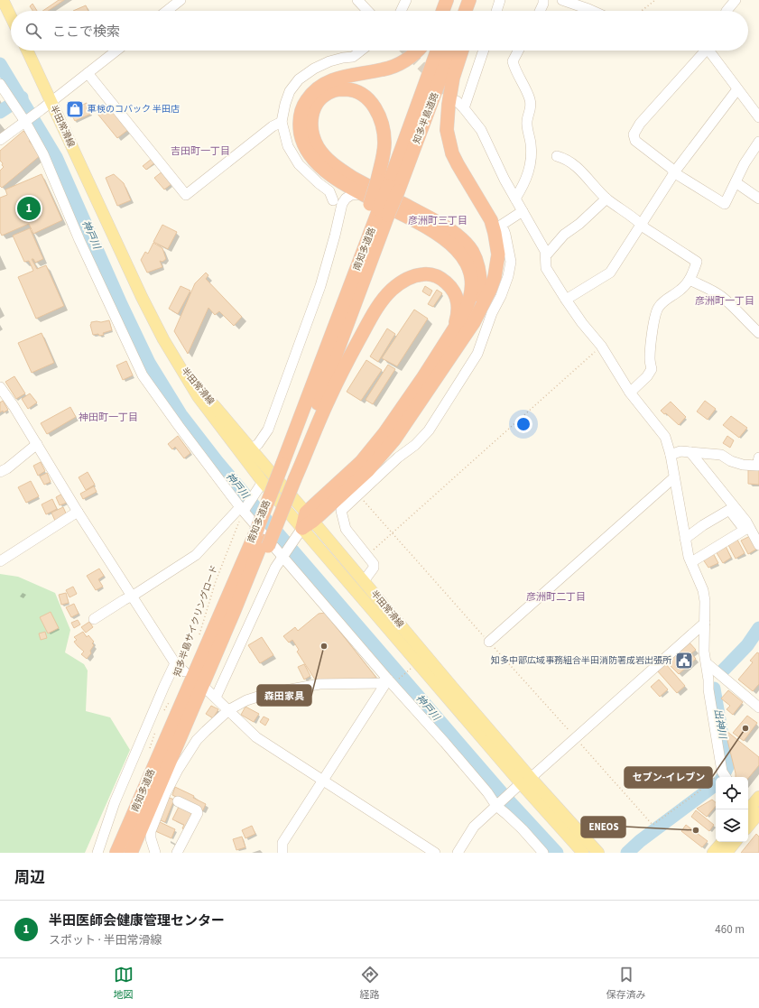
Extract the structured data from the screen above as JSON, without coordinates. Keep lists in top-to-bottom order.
{
  "streets": {
    "highway": ["知多半島道路", "南知多道路"],
    "main road": ["半田常滑線"],
    "path": ["知多半島サイクリングロード"]
  },
  "crossings": [
    ["知多半島道路", "南知多道路"]
  ],
  "districts": [
    "吉田町一丁目",
    "彦洲町三丁目",
    "彦洲町一丁目",
    "神田町一丁目",
    "彦洲町二丁目"
  ],
  "water": ["神戸川", "出神川"],
  "places": {
    "shop": ["車検のコバック 半田店"],
    "other": ["森田家具", "セブン-イレブン", "ENEOS"],
    "public building": ["知多中部広域事務組合半田消防署成岩出張所"]
  },
  "page": {
    "search": "ここで検索",
    "pins": "1",
    "heading": "周辺",
    "list": [
      {
        "mark": "1",
        "name": "半田医師会健康管理センター",
        "note": "スポット · 半田常滑線",
        "value": "460 m"
      }
    ],
    "nav": ["地図", "経路", "保存済み"]
  }
}
